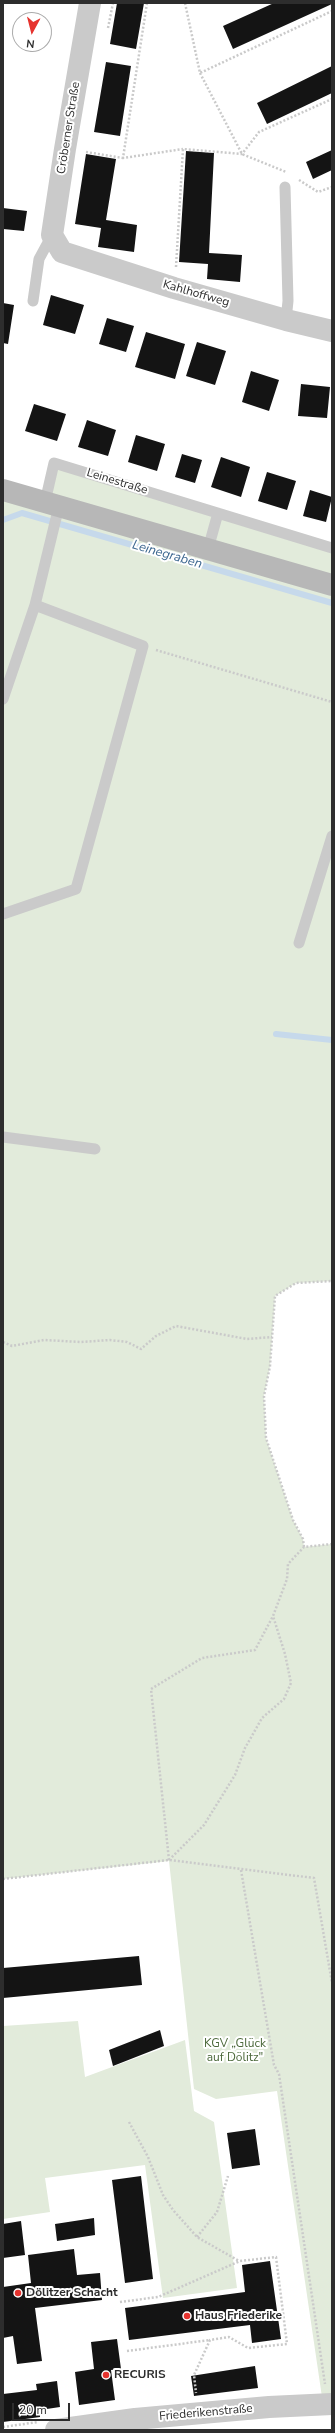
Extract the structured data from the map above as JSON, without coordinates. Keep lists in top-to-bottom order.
{
  "streets": {
    "street": ["Cröberner Straße", "Kahlhoffweg", "Friederikenstraße"],
    "lane": ["Leinestraße"]
  },
  "crossings": [
    ["Cröberner Straße", "Kahlhoffweg"]
  ],
  "water": ["Leinegraben"],
  "parks": ["KGV „Glück auf Dölitz\""],
  "places": ["Dölitzer Schacht", "Haus Friederike", "RECURIS"],
  "scale_bar": "20 m",
  "north": "bottom"
}
